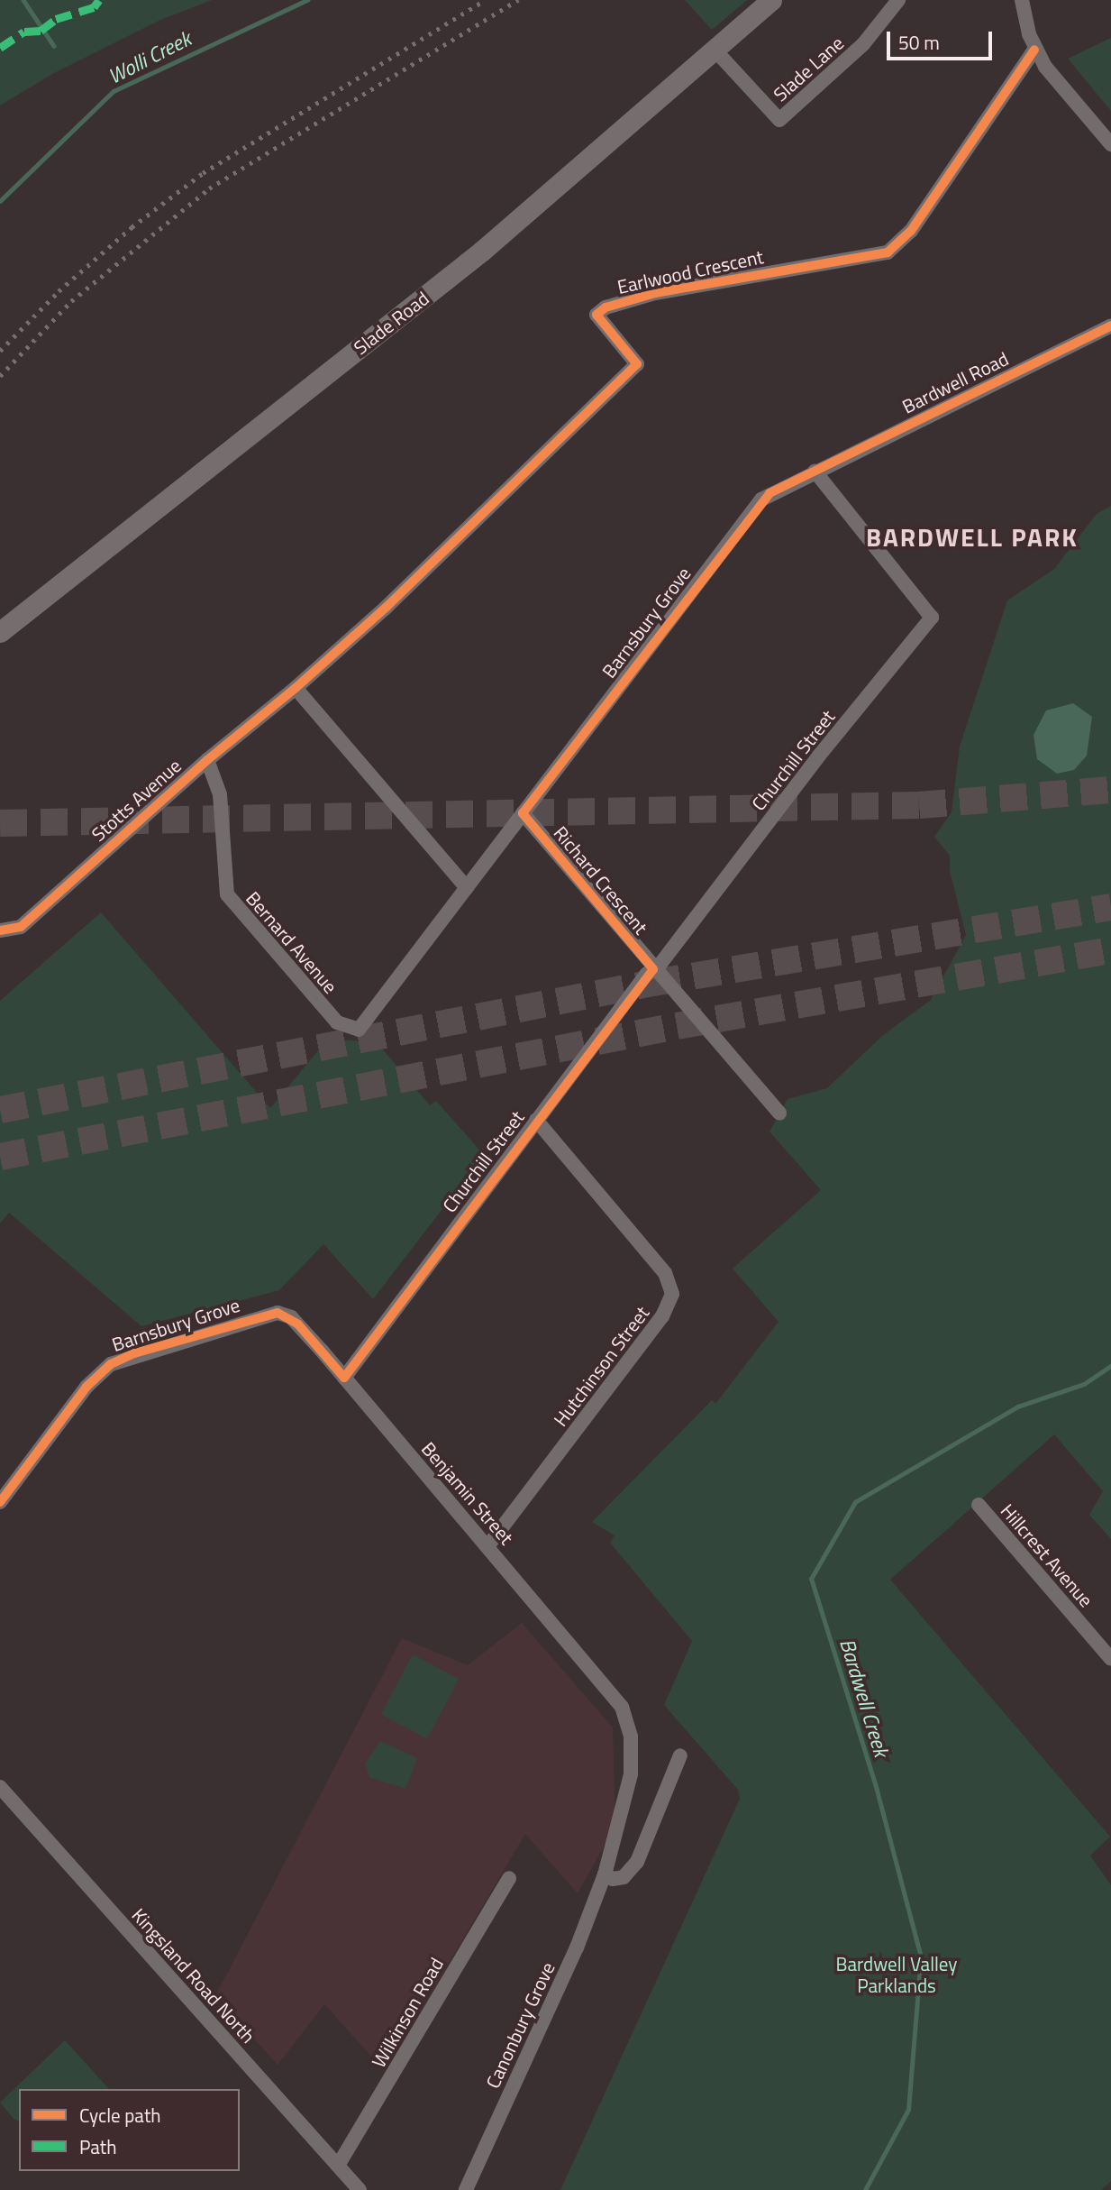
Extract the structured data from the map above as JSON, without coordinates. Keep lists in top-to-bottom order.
{
  "streets": {
    "main road": ["Slade Road"],
    "street": [
      "Slade Lane",
      "Earlwood Crescent",
      "Bardwell Road",
      "Barnsbury Grove",
      "Churchill Street",
      "Stotts Avenue",
      "Richard Crescent",
      "Bernard Avenue",
      "Hutchinson Street",
      "Benjamin Street",
      "Hillcrest Avenue",
      "Kingsland Road North",
      "Wilkinson Road",
      "Canonbury Grove"
    ]
  },
  "crossings": [
    ["Slade Lane", "Slade Road"],
    ["Earlwood Crescent", "Stotts Avenue"],
    ["Bardwell Road", "Barnsbury Grove"],
    ["Bardwell Road", "Churchill Street"],
    ["Barnsbury Grove", "Churchill Street"],
    ["Barnsbury Grove", "Richard Crescent"],
    ["Barnsbury Grove", "Bernard Avenue"],
    ["Barnsbury Grove", "Benjamin Street"],
    ["Churchill Street", "Richard Crescent"],
    ["Churchill Street", "Hutchinson Street"],
    ["Churchill Street", "Benjamin Street"],
    ["Stotts Avenue", "Bernard Avenue"],
    ["Hutchinson Street", "Benjamin Street"],
    ["Benjamin Street", "Canonbury Grove"],
    ["Kingsland Road North", "Wilkinson Road"]
  ],
  "districts": ["BARDWELL PARK"],
  "water": ["Wolli Creek", "Bardwell Creek"],
  "parks": ["Bardwell Valley Parklands"],
  "legend": ["Cycle path", "Path"],
  "scale_bar": "50 m"
}
